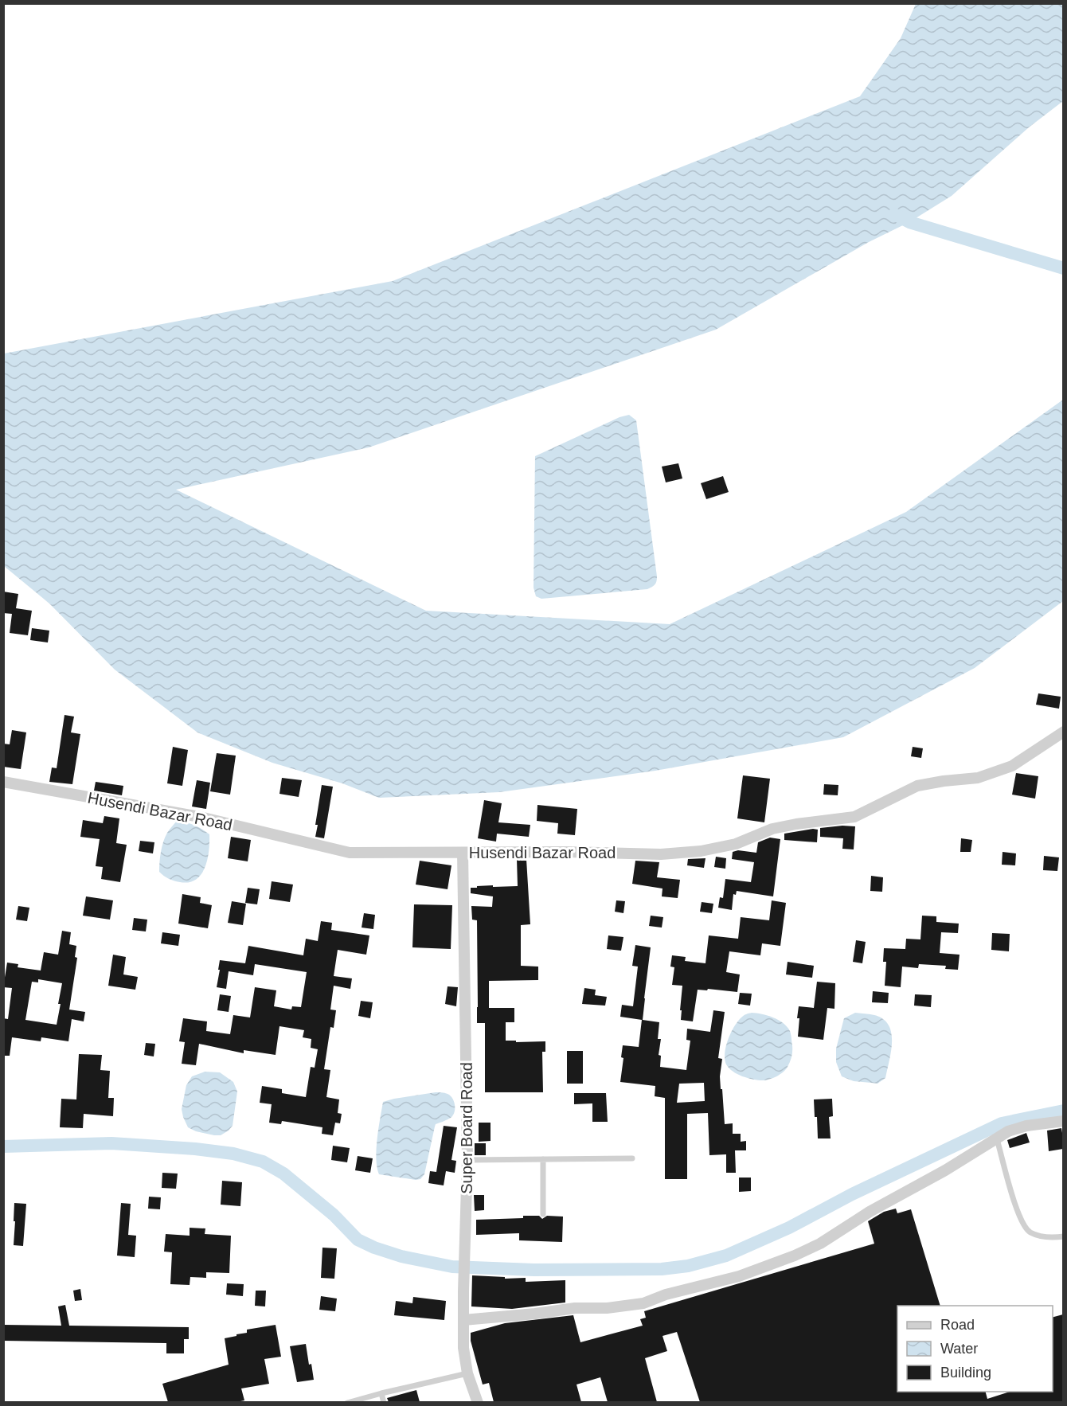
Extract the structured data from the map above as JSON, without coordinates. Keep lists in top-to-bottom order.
{
  "streets": {
    "street": ["Husendi Bazar Road", "Super Board Road"]
  },
  "crossings": [
    ["Husendi Bazar Road", "Super Board Road"]
  ],
  "legend": ["Road", "Water", "Building"]
}
